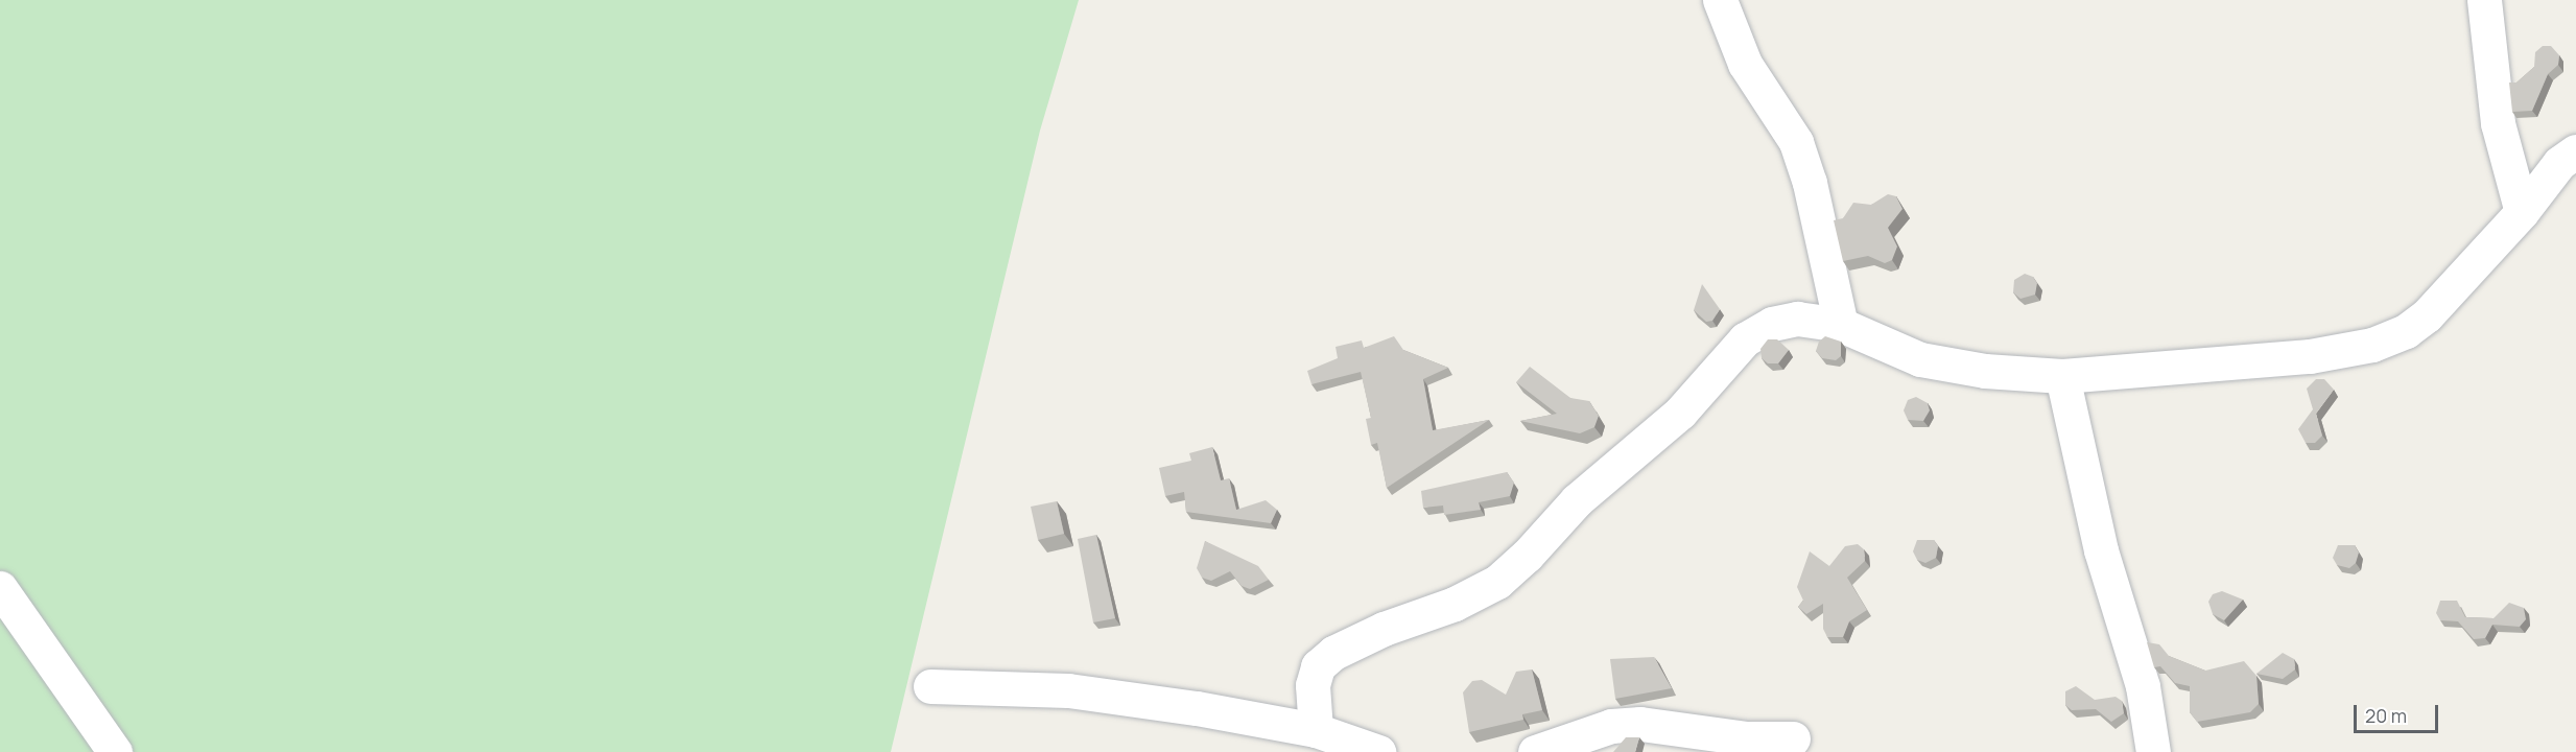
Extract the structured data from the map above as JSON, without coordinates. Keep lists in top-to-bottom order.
{
  "scale_bar": "20 m"
}
